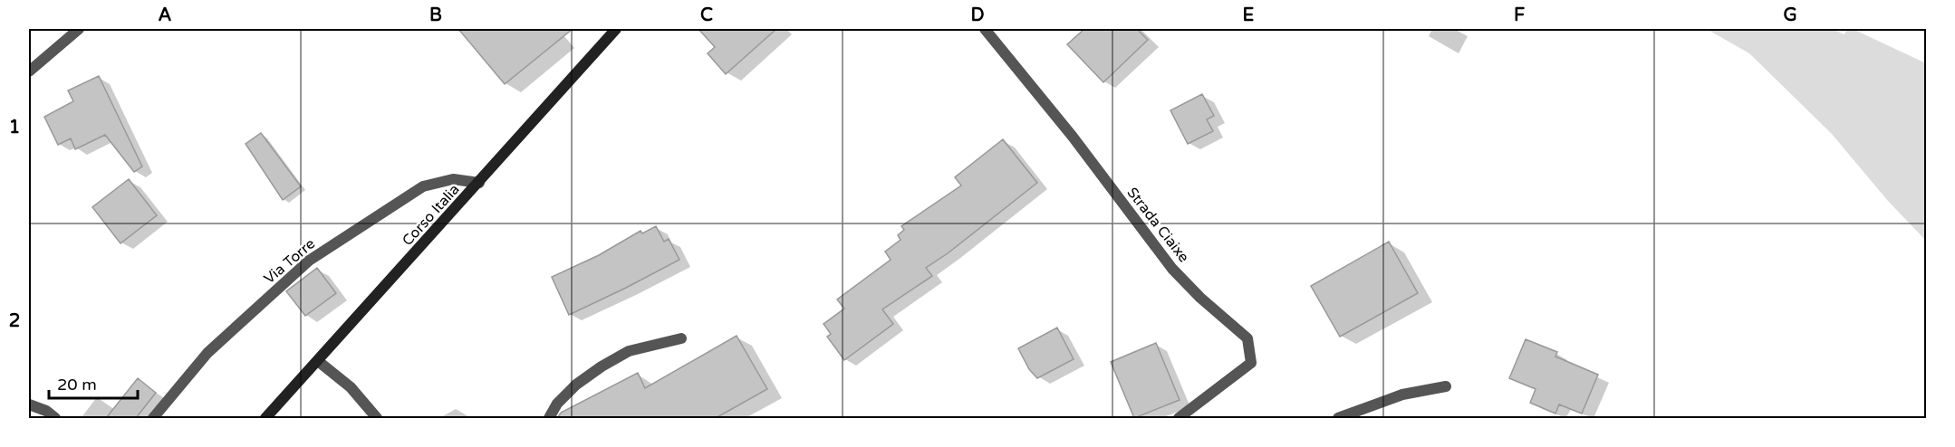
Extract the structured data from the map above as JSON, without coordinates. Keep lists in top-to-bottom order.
{
  "streets": {
    "main road": ["Corso Italia"],
    "street": ["Strada Ciaixe", "Via Torre"]
  },
  "crossings": [
    ["Corso Italia", "Via Torre"]
  ],
  "scale_bar": "20 m",
  "grid": {
    "columns": [
      "A",
      "B",
      "C",
      "D",
      "E",
      "F",
      "G"
    ],
    "rows": ["1", "2"]
  }
}
